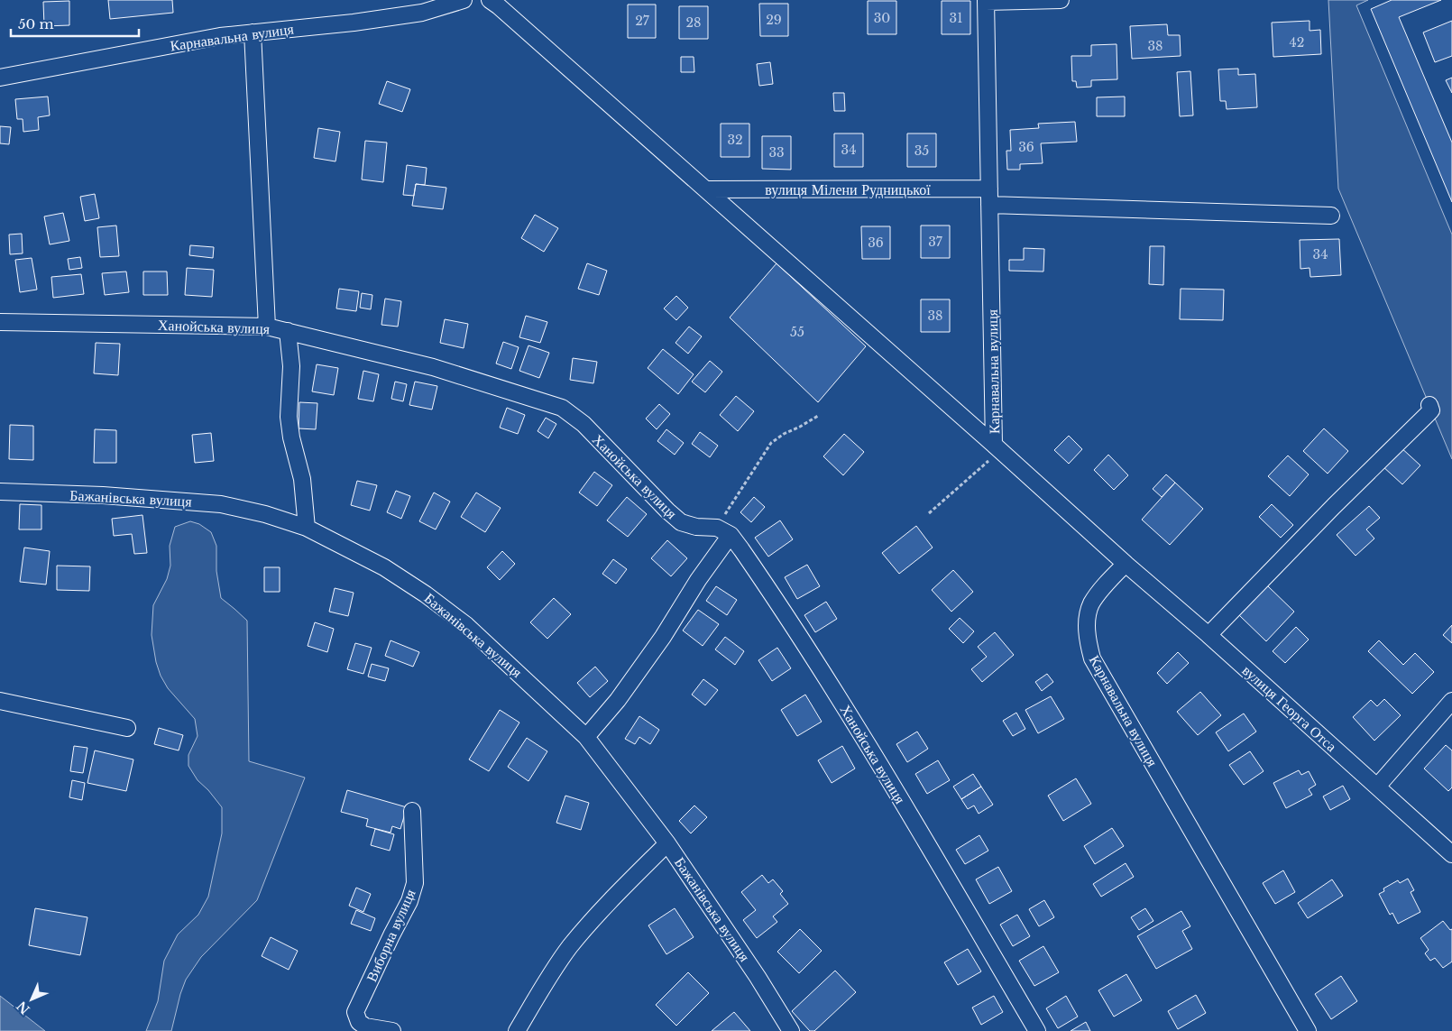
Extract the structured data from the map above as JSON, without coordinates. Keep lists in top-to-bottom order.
{
  "streets": {
    "street": [
      "Карнавальна вулиця",
      "вулиця Мілени Рудницької",
      "Ханойська вулиця",
      "Бажанівська вулиця",
      "вулиця Георга Отса",
      "Виборна вулиця"
    ]
  },
  "crossings": [
    ["Карнавальна вулиця", "вулиця Мілени Рудницької"],
    ["Карнавальна вулиця", "вулиця Георга Отса"]
  ],
  "house_numbers": [
    "30",
    "31",
    "29",
    "27",
    "28",
    "42",
    "38",
    "32",
    "36",
    "34",
    "35",
    "33",
    "37",
    "36",
    "34",
    "38",
    "55"
  ],
  "scale_bar": "50 m",
  "north": "bottom left"
}
